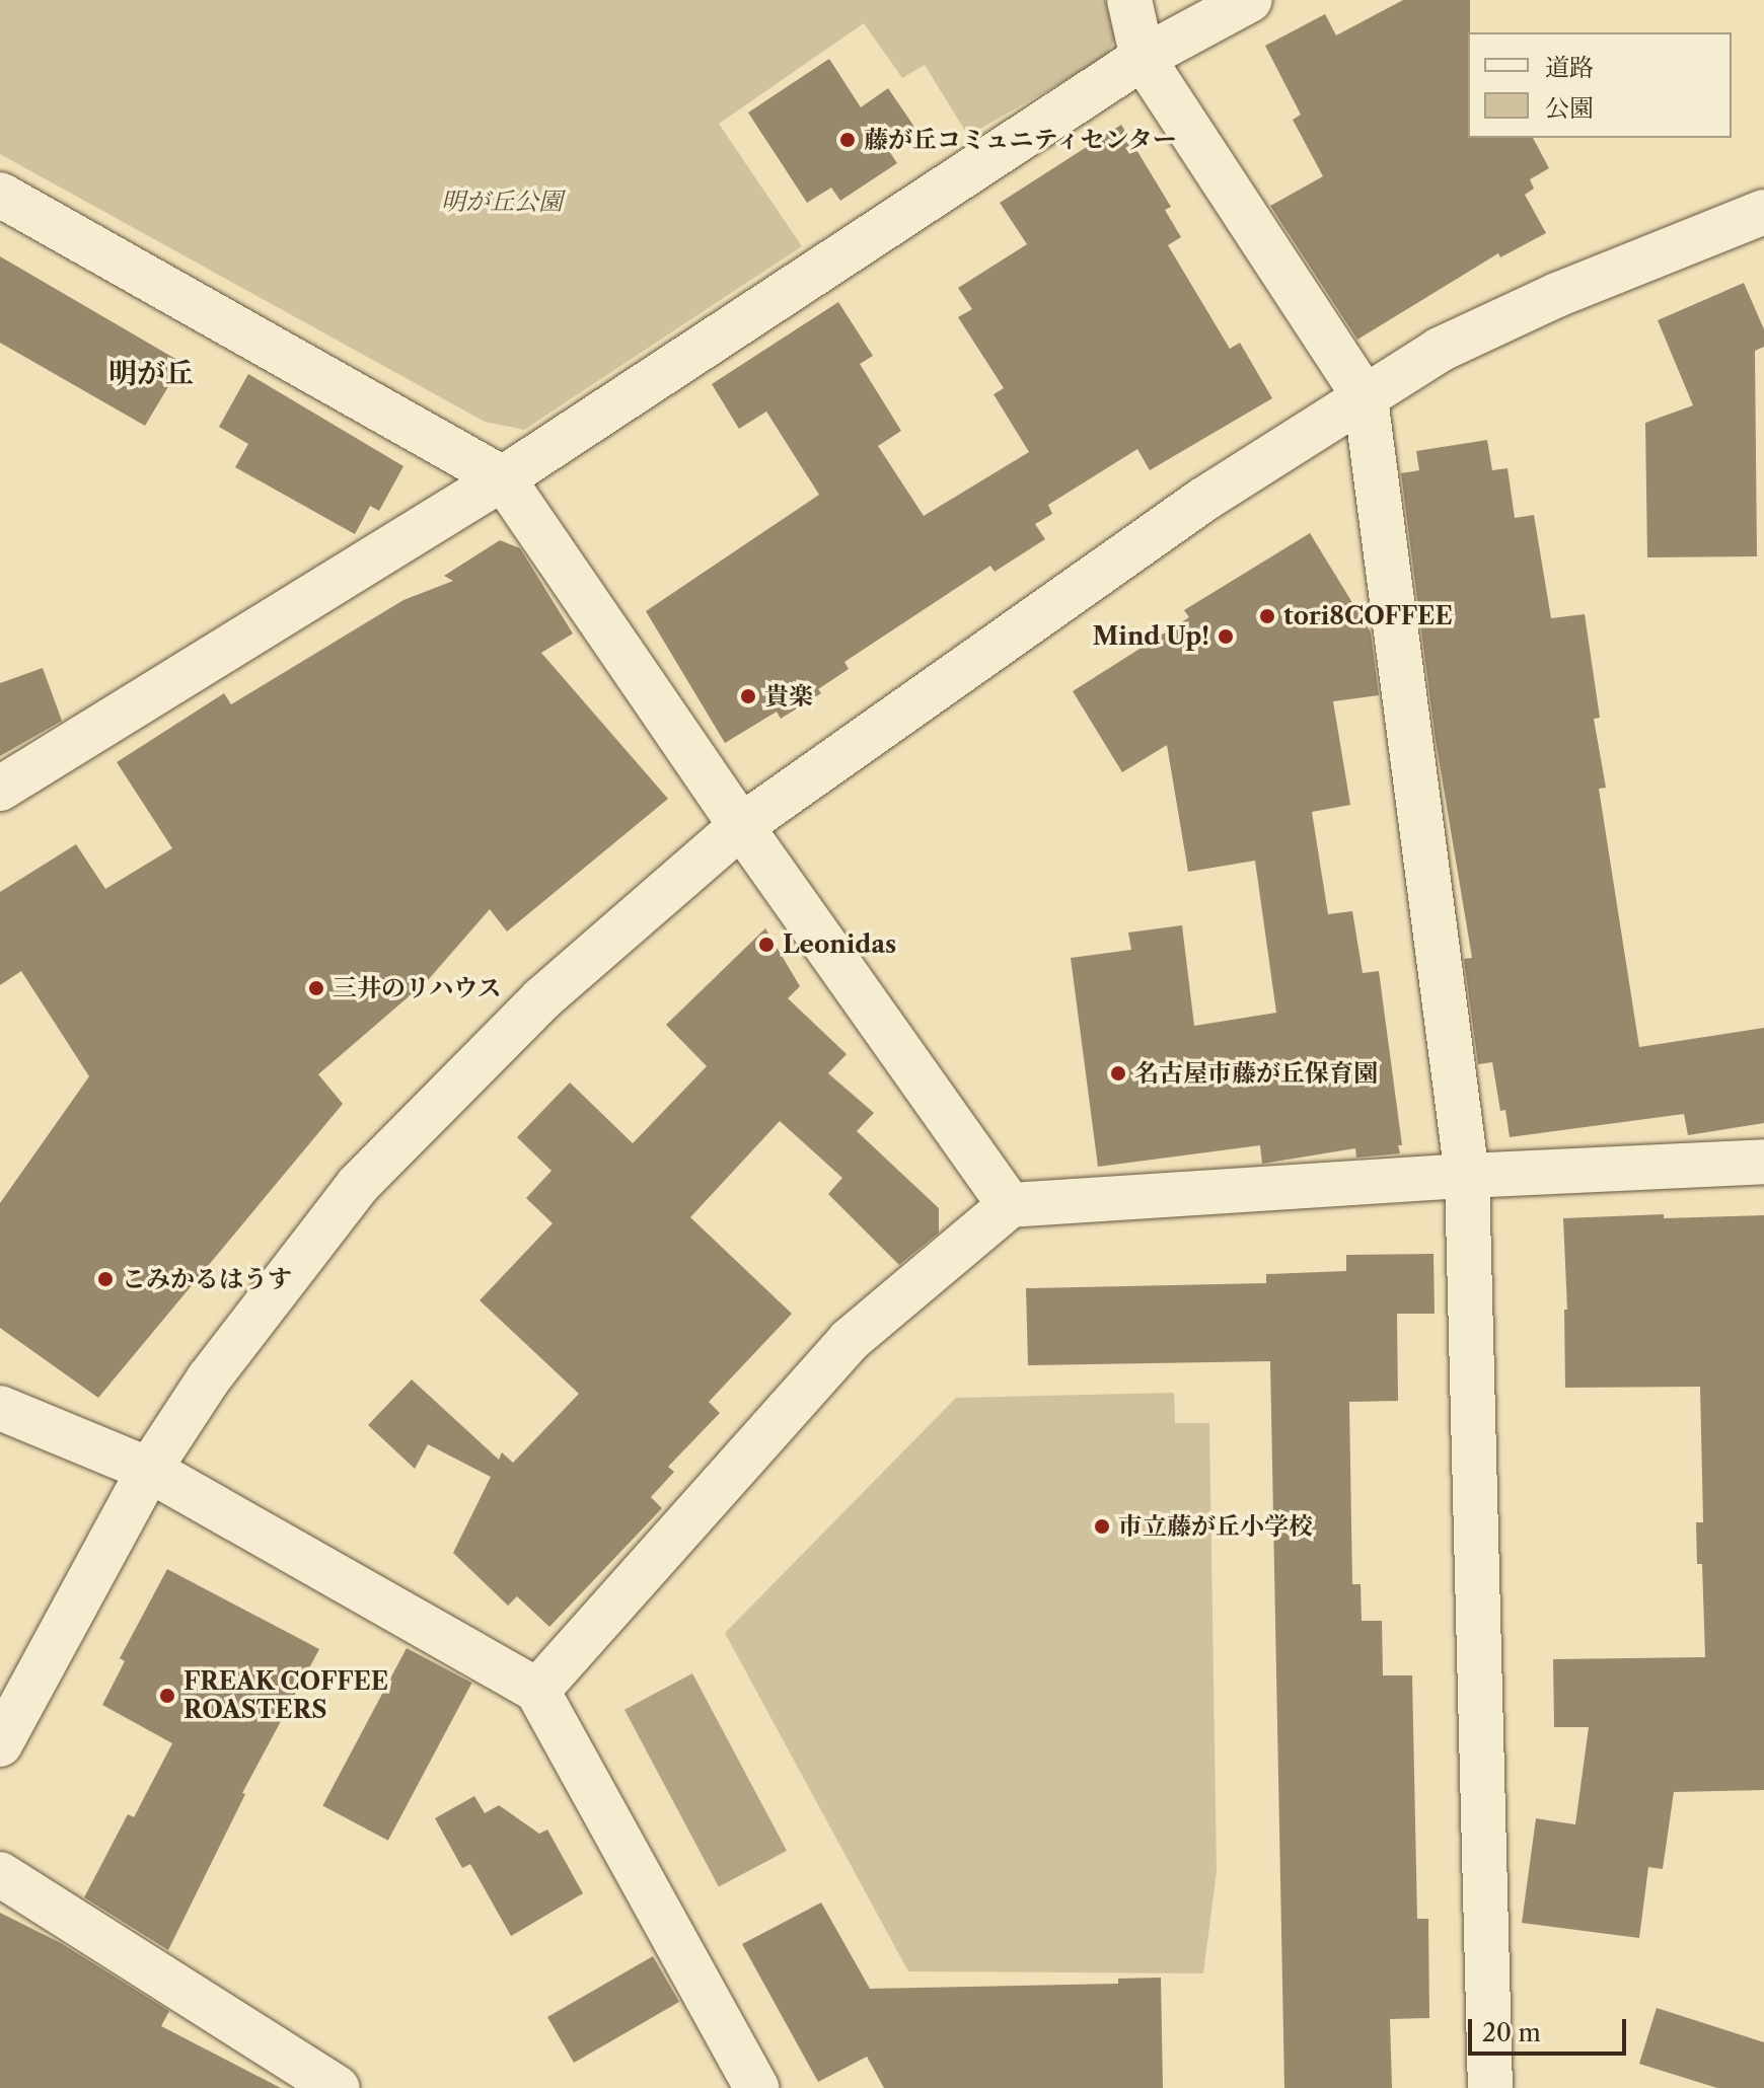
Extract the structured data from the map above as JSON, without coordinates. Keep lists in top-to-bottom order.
{
  "districts": ["明が丘"],
  "parks": ["明が丘公園"],
  "places": [
    "藤が丘コミュニティセンター",
    "tori8COFFEE",
    "Mind Up!",
    "貴楽",
    "Leonidas",
    "三井のリハウス",
    "名古屋市藤が丘保育園",
    "こみかるはうす",
    "市立藤が丘小学校",
    "FREAK COFFEE ROASTERS"
  ],
  "legend": ["道路", "公園"],
  "scale_bar": "20 m"
}
